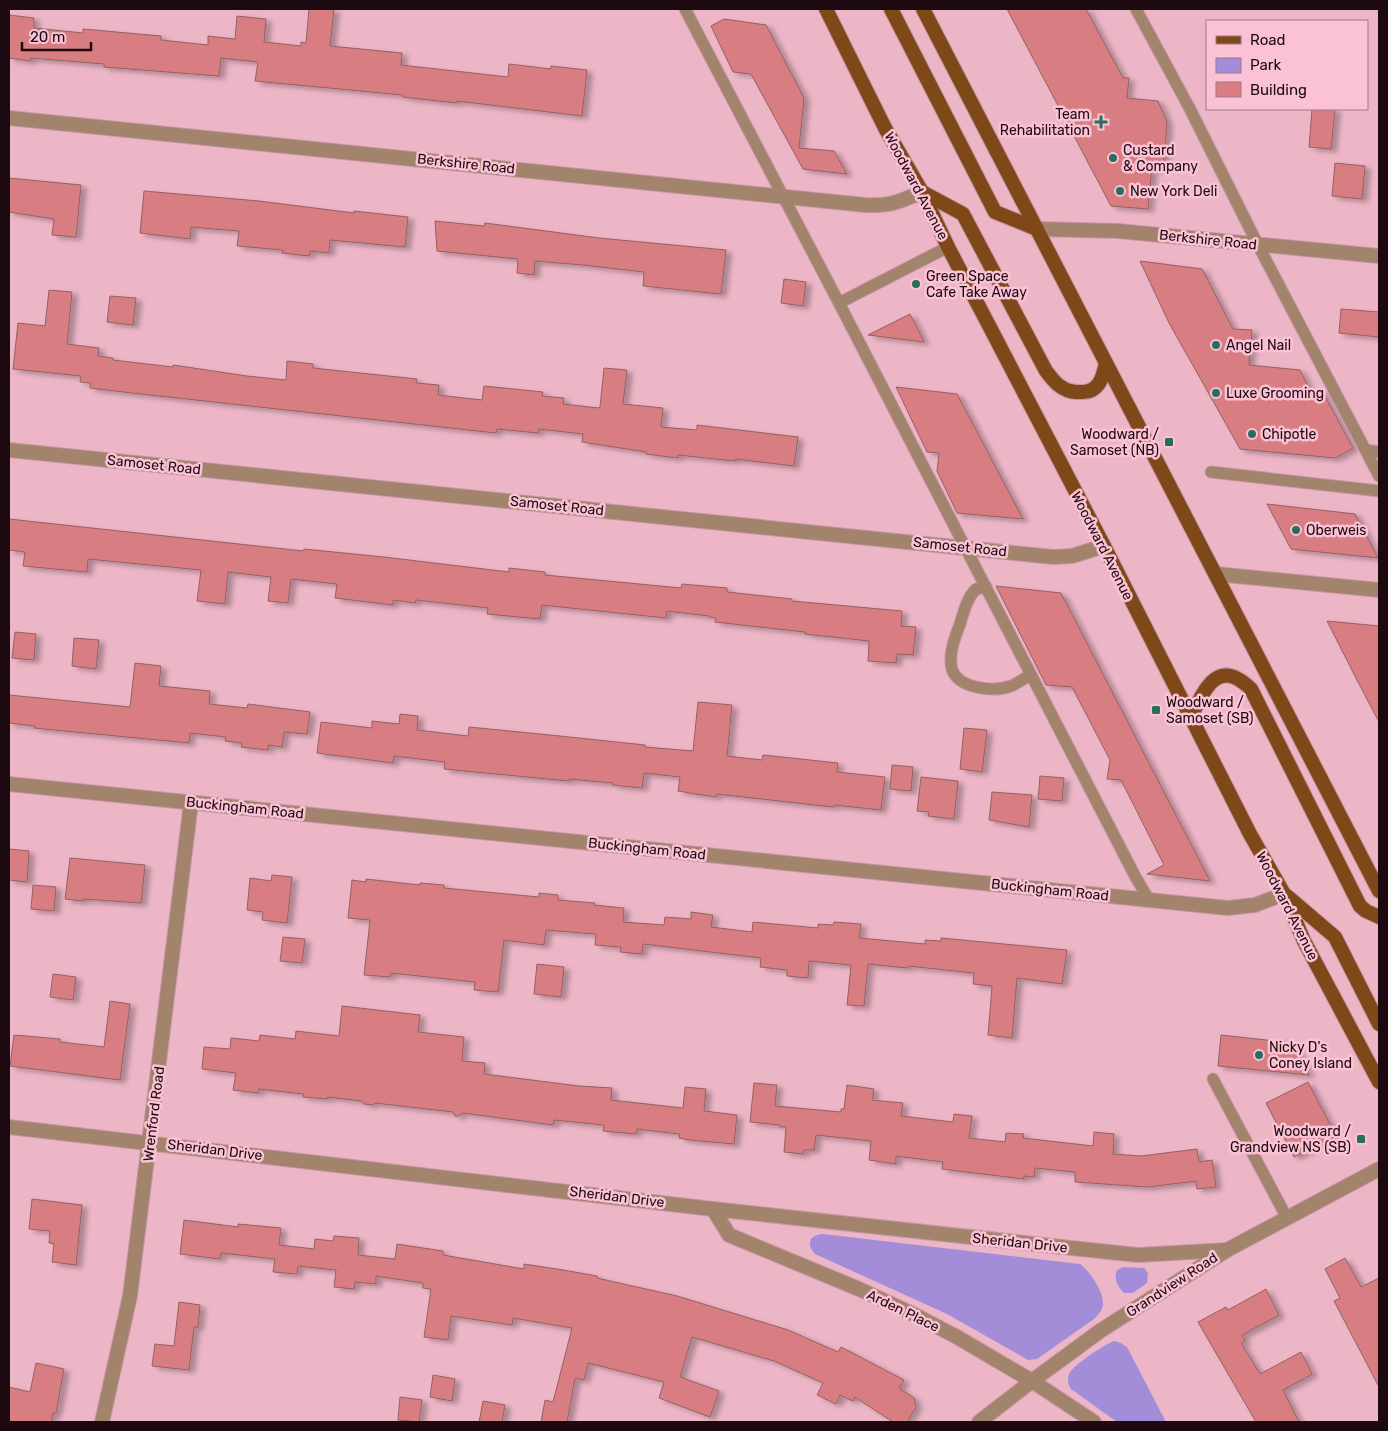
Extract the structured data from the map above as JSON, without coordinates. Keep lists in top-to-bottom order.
{
  "streets": {
    "main road": ["Woodward Avenue"],
    "street": [
      "Berkshire Road",
      "Samoset Road",
      "Buckingham Road",
      "Wrenford Road",
      "Sheridan Drive",
      "Grandview Road",
      "Arden Place"
    ]
  },
  "crossings": [
    ["Berkshire Road", "Woodward Avenue"],
    ["Woodward Avenue", "Samoset Road"],
    ["Woodward Avenue", "Buckingham Road"],
    ["Buckingham Road", "Wrenford Road"],
    ["Wrenford Road", "Sheridan Drive"],
    ["Sheridan Drive", "Grandview Road"],
    ["Sheridan Drive", "Arden Place"],
    ["Grandview Road", "Arden Place"]
  ],
  "places": {
    "health": ["Team Rehabilitation"],
    "other": [
      "Custard & Company",
      "New York Deli",
      "Green Space Cafe Take Away",
      "Angel Nail",
      "Luxe Grooming",
      "Chipotle",
      "Oberweis",
      "Nicky D's Coney Island"
    ],
    "transit": ["Woodward / Samoset (NB)", "Woodward / Samoset (SB)", "Woodward / Grandview NS (SB)"]
  },
  "legend": ["Road", "Park", "Building"],
  "scale_bar": "20 m"
}
